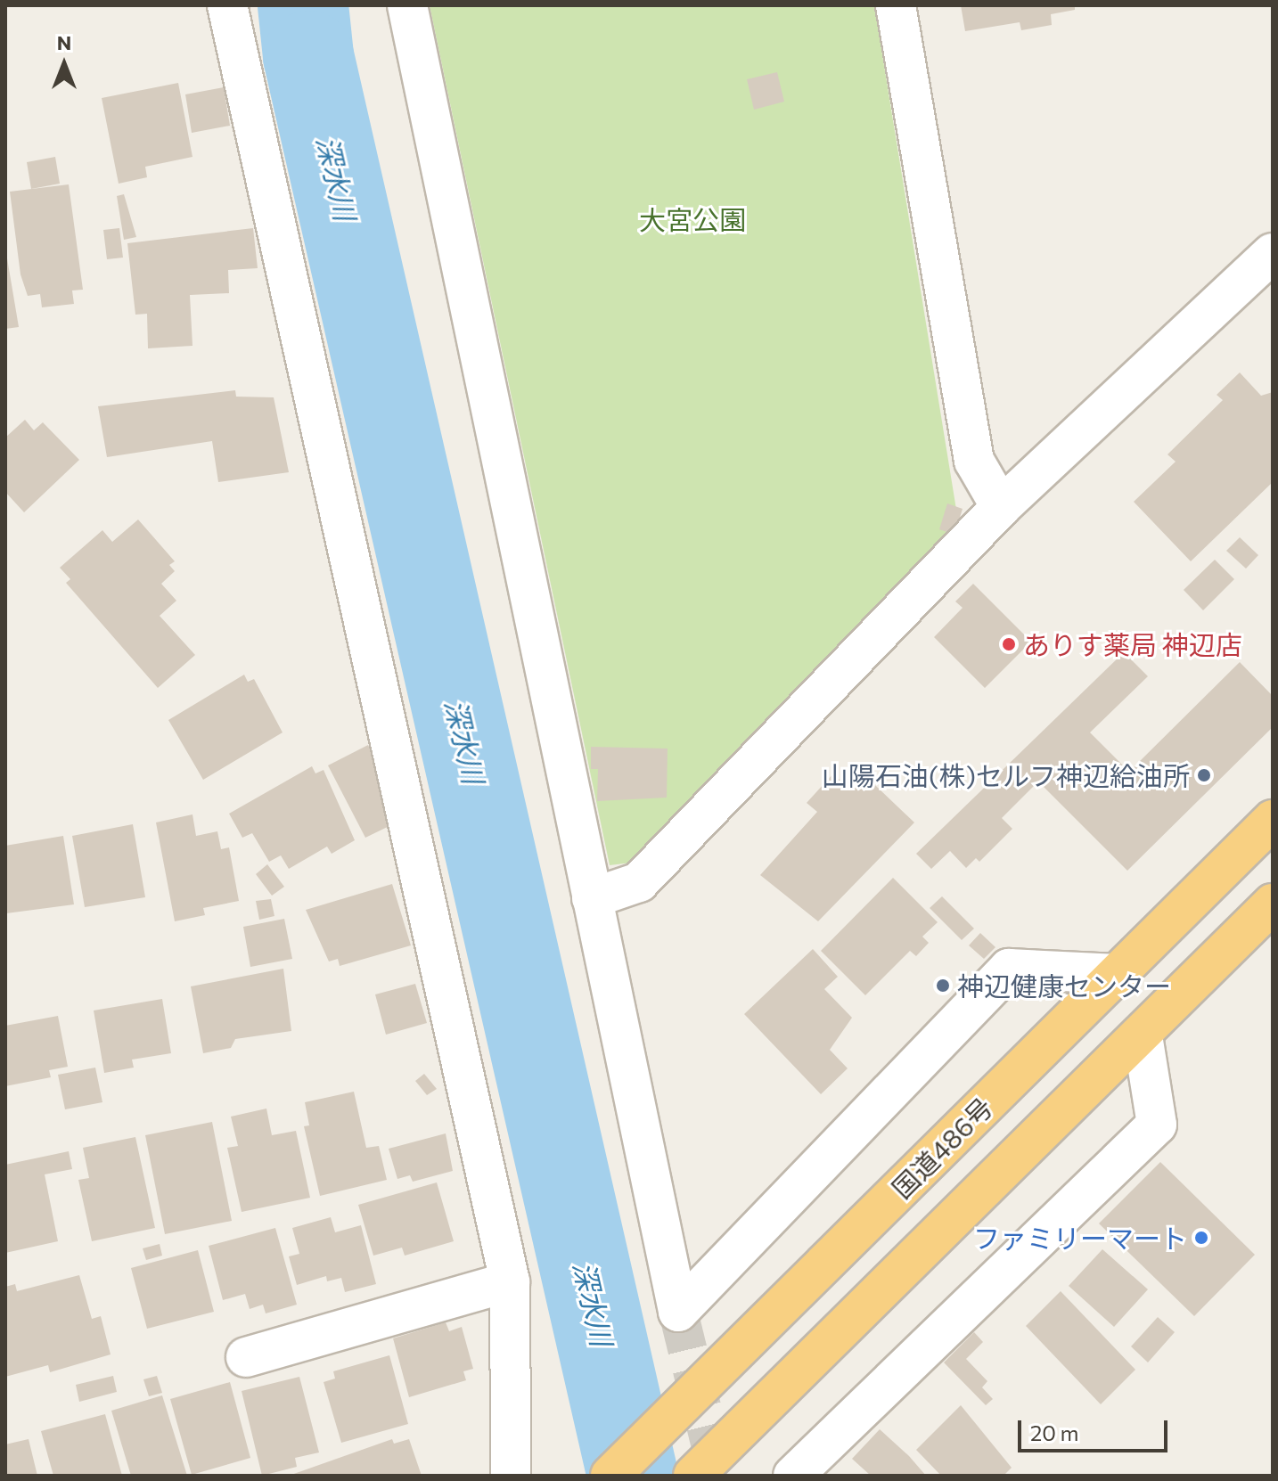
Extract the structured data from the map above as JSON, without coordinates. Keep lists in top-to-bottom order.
{
  "streets": {
    "highway": ["国道486号"]
  },
  "water": ["深水川"],
  "parks": ["大宮公園"],
  "places": [
    "ありす薬局 神辺店",
    "山陽石油(株)セルフ神辺給油所",
    "神辺健康センター",
    "ファミリーマート"
  ],
  "scale_bar": "20 m",
  "north": "top"
}
